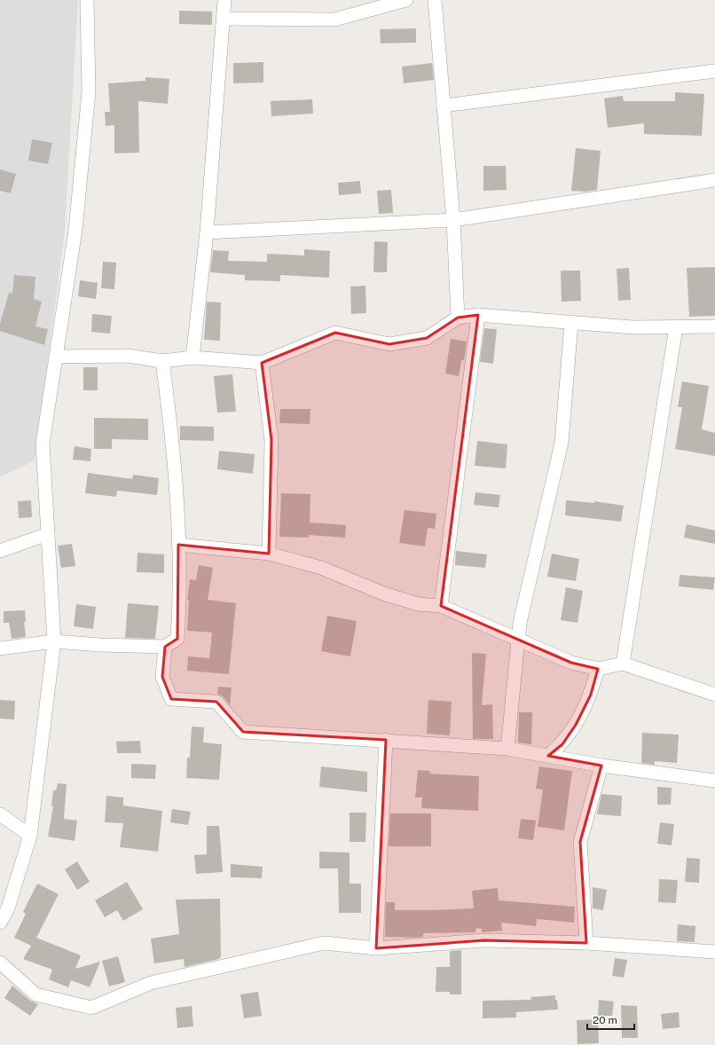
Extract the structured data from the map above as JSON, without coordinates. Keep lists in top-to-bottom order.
{
  "scale_bar": "20 m"
}
